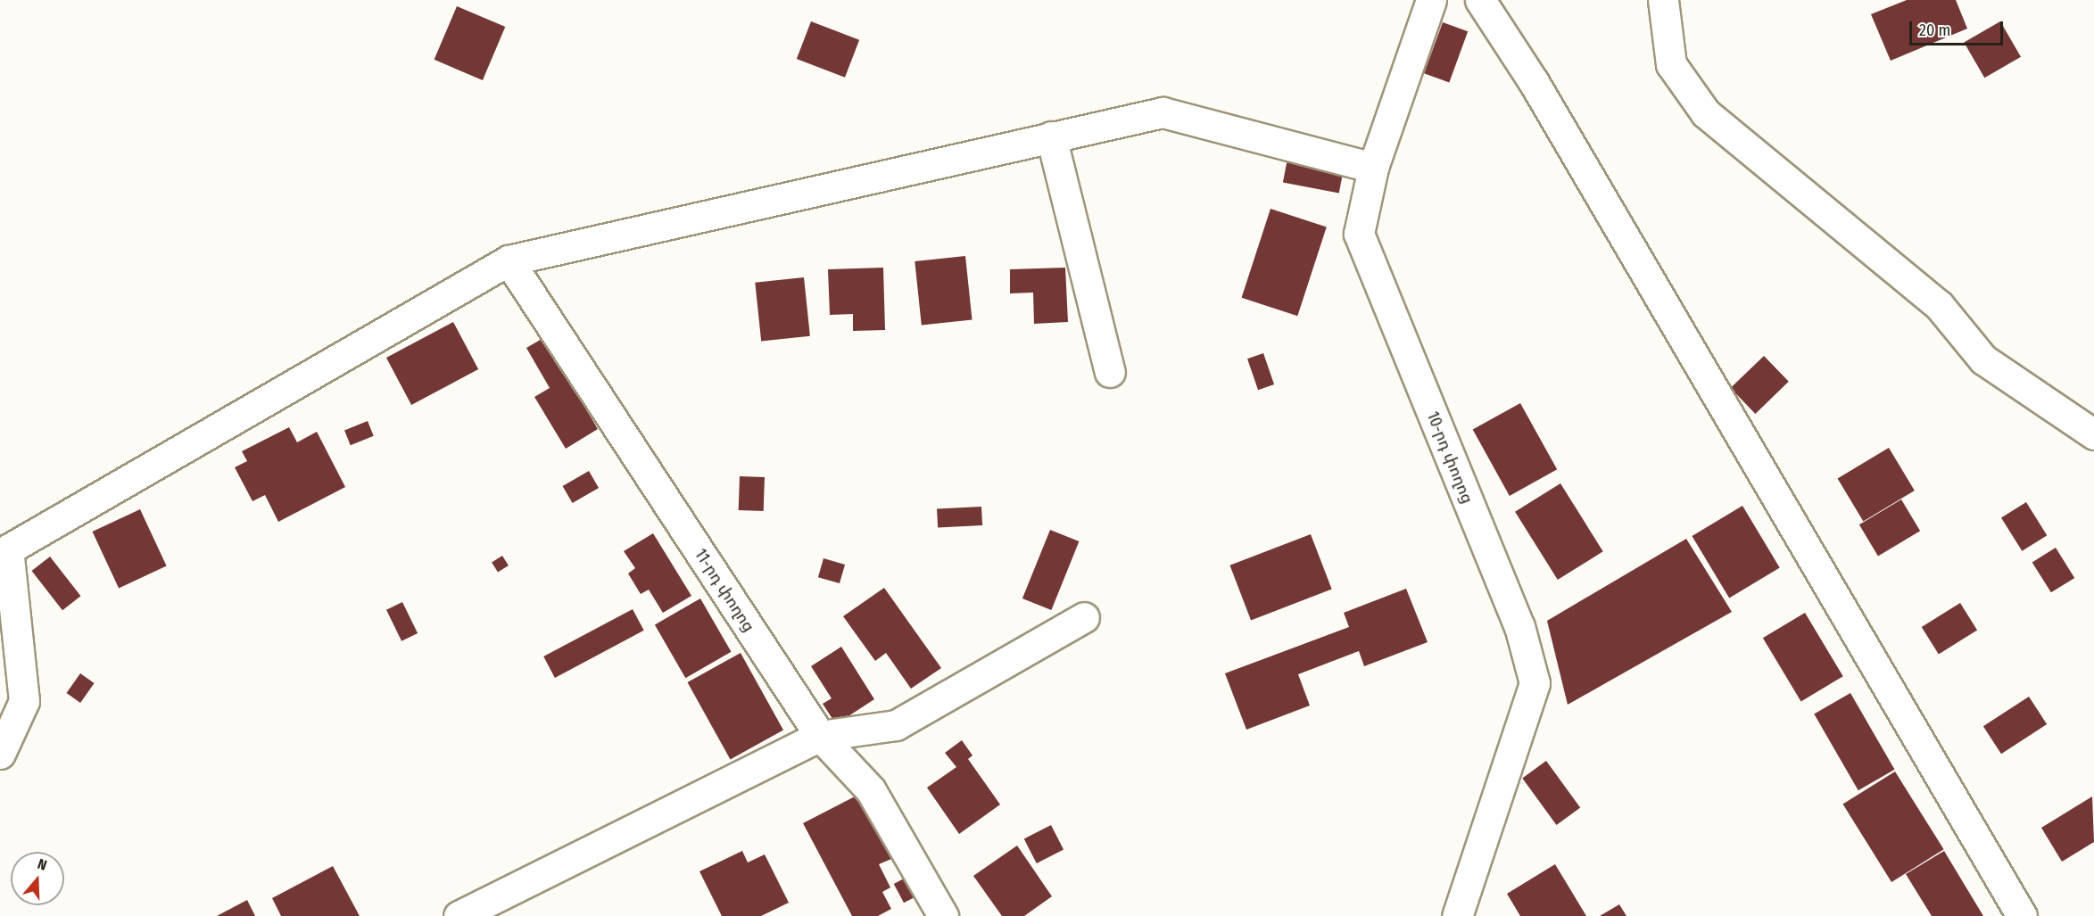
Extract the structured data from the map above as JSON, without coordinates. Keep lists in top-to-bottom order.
{
  "streets": {
    "street": ["10-րդ փողոց", "11-րդ փողոց"]
  },
  "scale_bar": "20 m",
  "north": "top"
}
